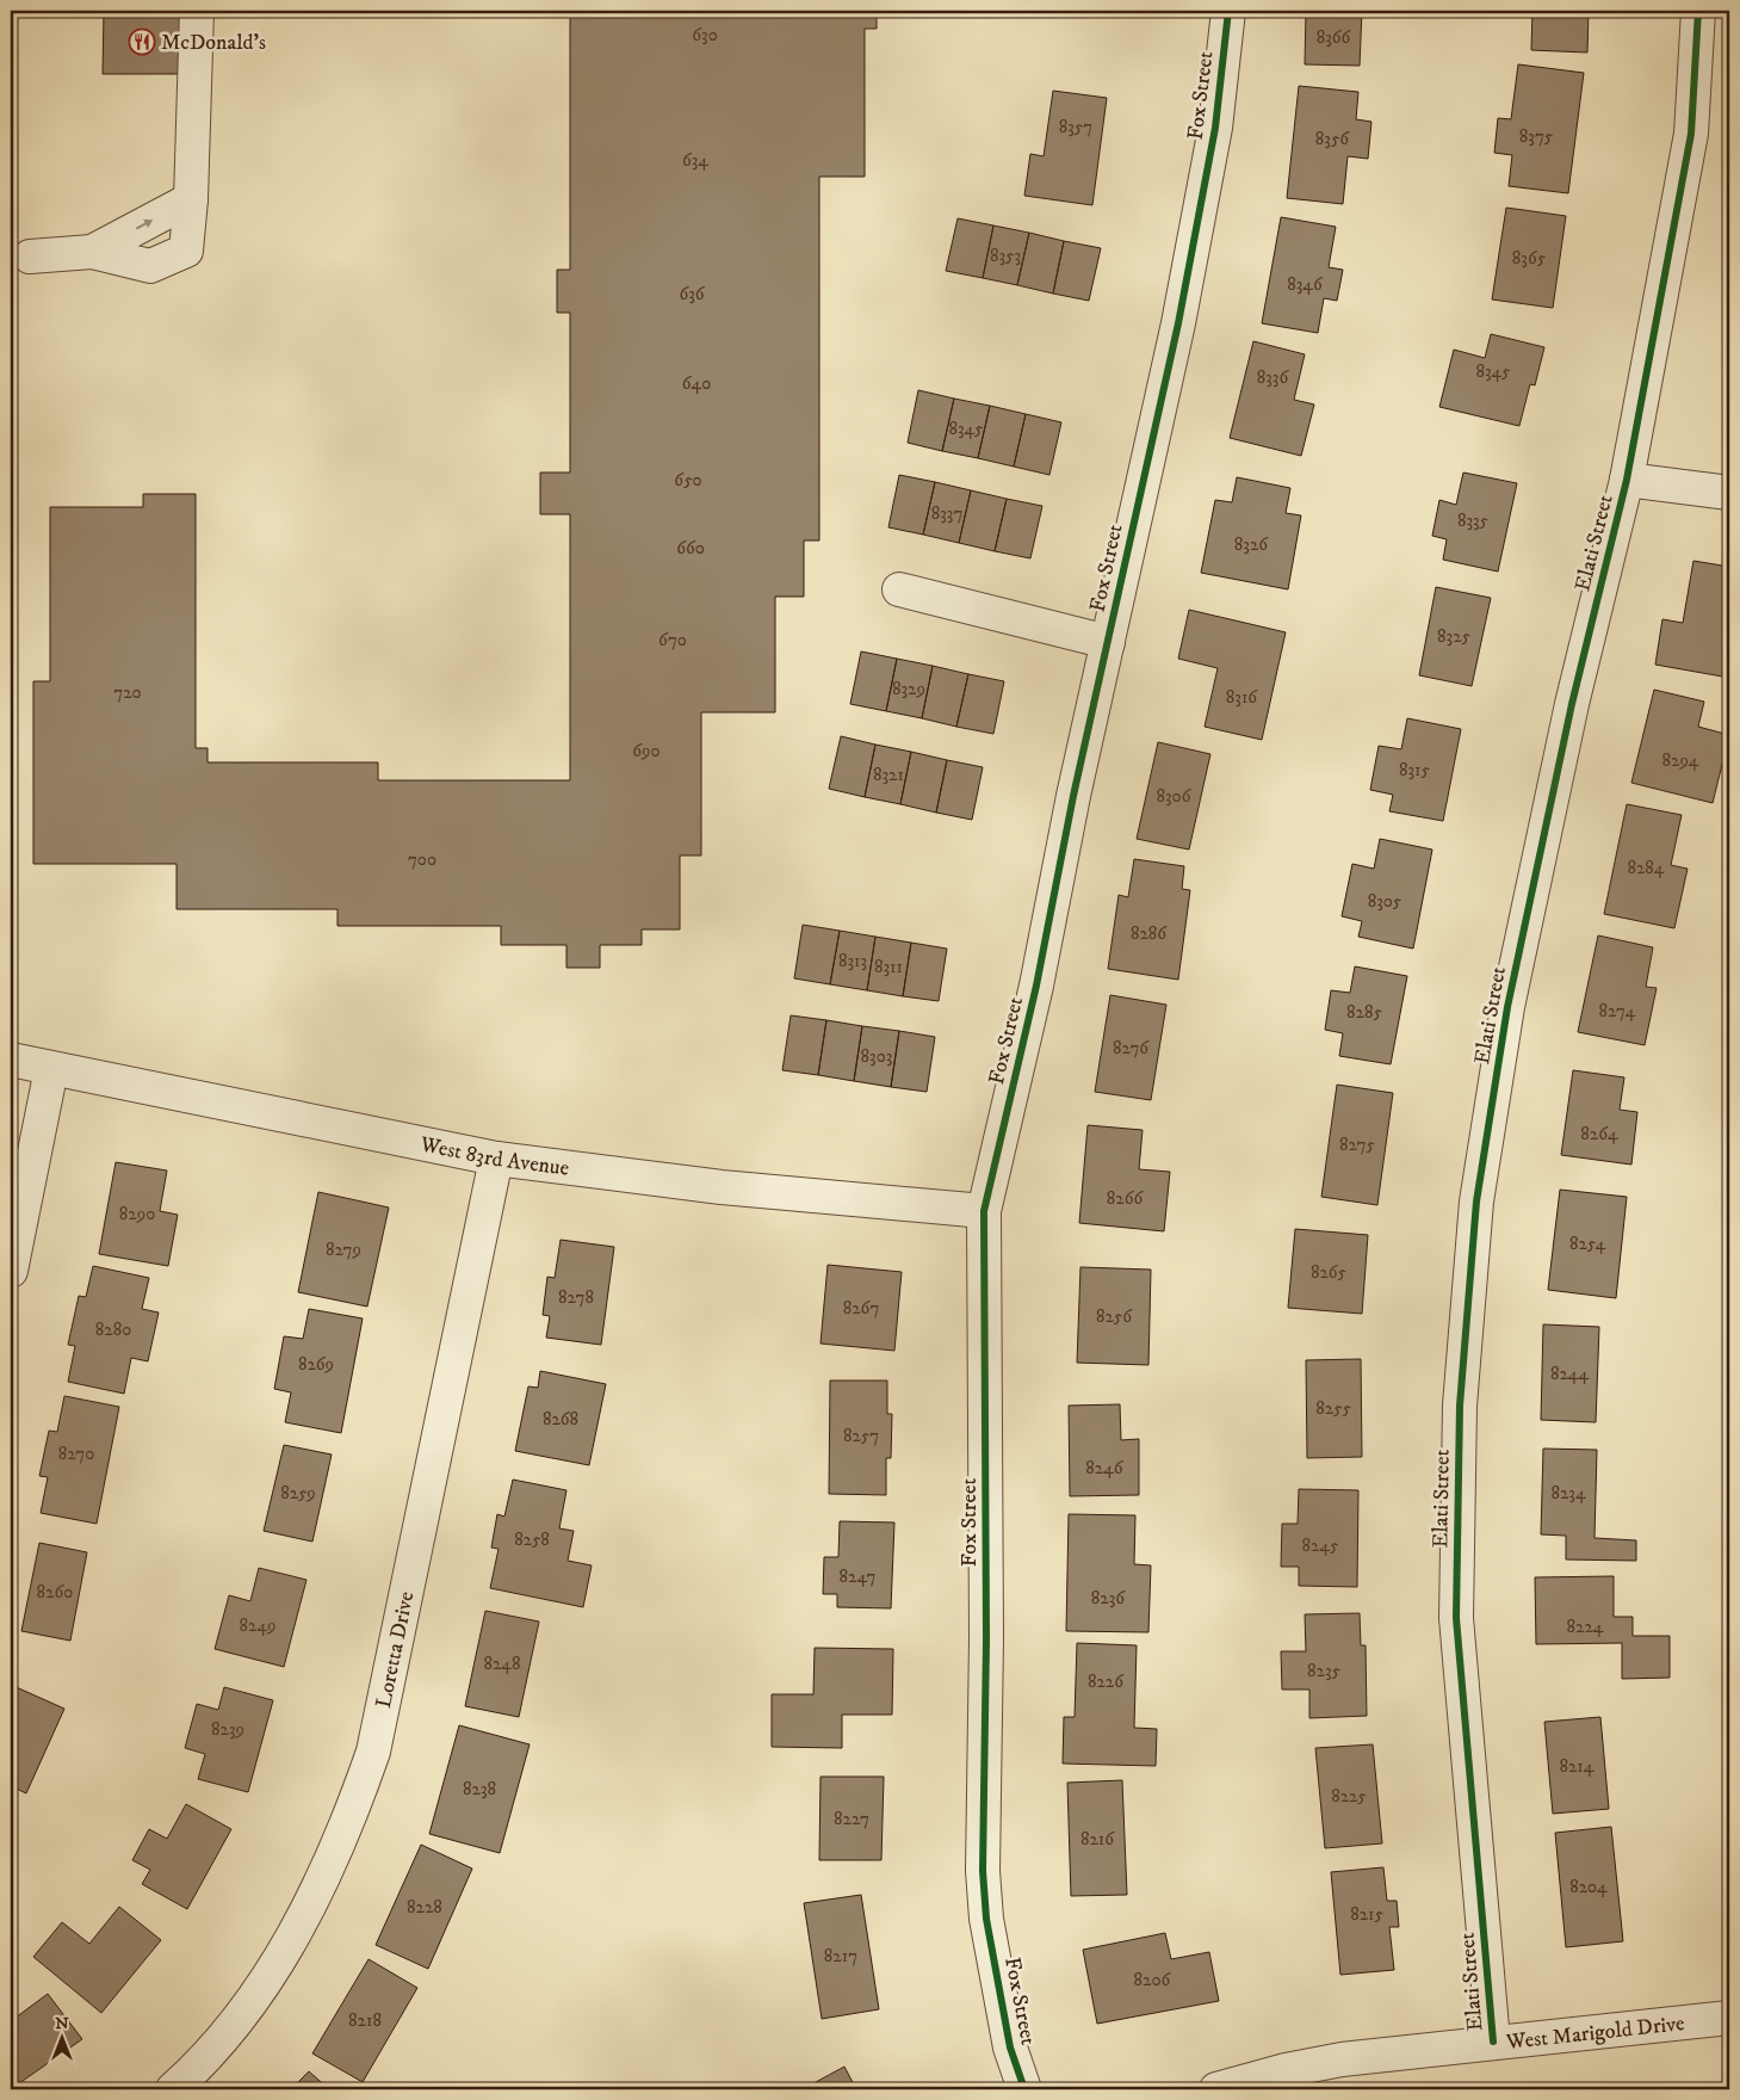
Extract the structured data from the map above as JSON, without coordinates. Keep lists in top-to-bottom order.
{
  "streets": {
    "street": [
      "Fox Street",
      "Elati Street",
      "West 83rd Avenue",
      "Loretta Drive",
      "West Marigold Drive"
    ]
  },
  "crossings": [
    ["Fox Street", "West 83rd Avenue"],
    ["Elati Street", "West Marigold Drive"],
    ["West 83rd Avenue", "Loretta Drive"]
  ],
  "places": {
    "restaurant": ["McDonald's"]
  },
  "house_numbers": [
    "630",
    "8366",
    "8357",
    "8375",
    "8356",
    "634",
    "8353",
    "8365",
    "8346",
    "636",
    "8345",
    "8336",
    "640",
    "8345",
    "650",
    "8337",
    "8335",
    "8326",
    "660",
    "8325",
    "670",
    "8329",
    "720",
    "8316",
    "690",
    "8294",
    "8315",
    "8321",
    "8306",
    "700",
    "8284",
    "8305",
    "8286",
    "8313",
    "8311",
    "8274",
    "8285",
    "8276",
    "8303",
    "8264",
    "8275",
    "8266",
    "8290",
    "8254",
    "8279",
    "8265",
    "8278",
    "8267",
    "8256",
    "8280",
    "8269",
    "8244",
    "8255",
    "8268",
    "8257",
    "8270",
    "8246",
    "8259",
    "8234",
    "8258",
    "8245",
    "8247",
    "8260",
    "8236",
    "8249",
    "8224",
    "8248",
    "8235",
    "8226",
    "8239",
    "8214",
    "8238",
    "8225",
    "8227",
    "8216",
    "8204",
    "8228",
    "8215",
    "8217",
    "8206",
    "8218"
  ],
  "north": "top"
}
